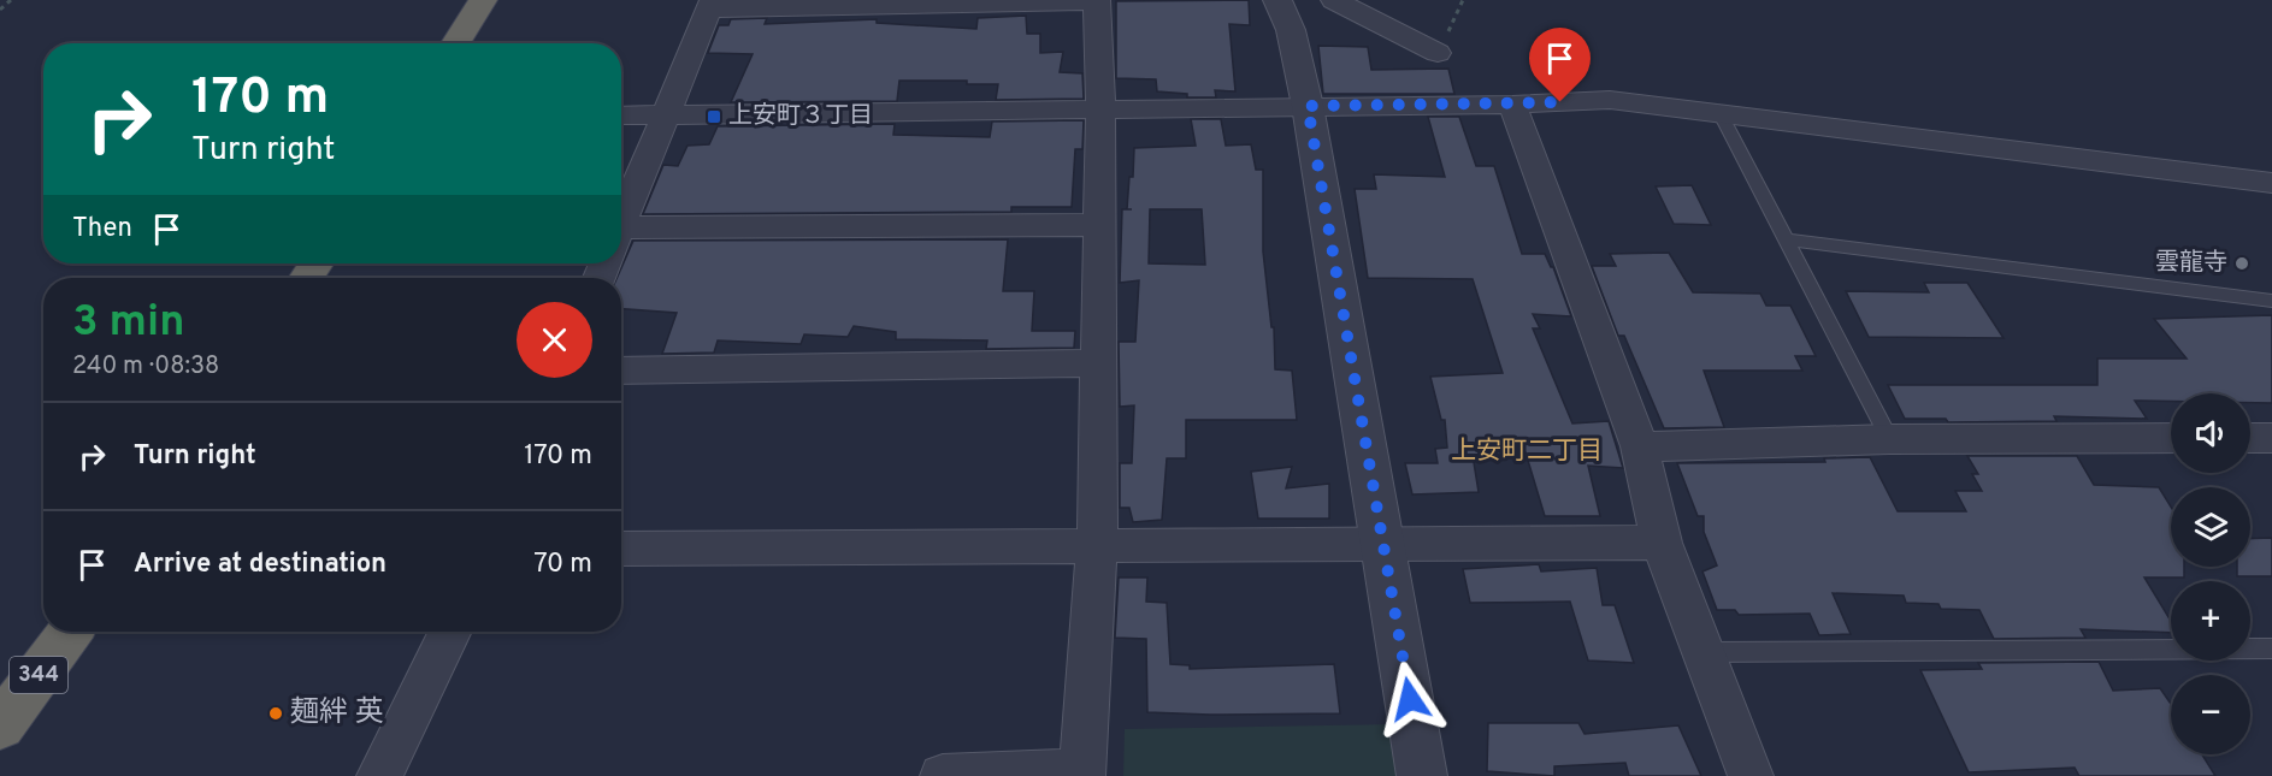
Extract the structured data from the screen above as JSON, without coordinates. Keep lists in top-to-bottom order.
{
  "streets": {
    "highway": ["344"]
  },
  "districts": ["上安町二丁目"],
  "places": {
    "transit": ["上安町３丁目"],
    "other": ["雲龍寺", "麺絆 英"]
  },
  "page": {
    "turn": ["170 m", "Turn right"],
    "then": "Then",
    "heading": ["3 min", "240 m · 08:38"],
    "map_buttons": ["+", "−"],
    "list": [
      {
        "name": "Turn right",
        "value": "170 m"
      },
      {
        "name": "Arrive at destination",
        "value": "70 m"
      }
    ]
  }
}
